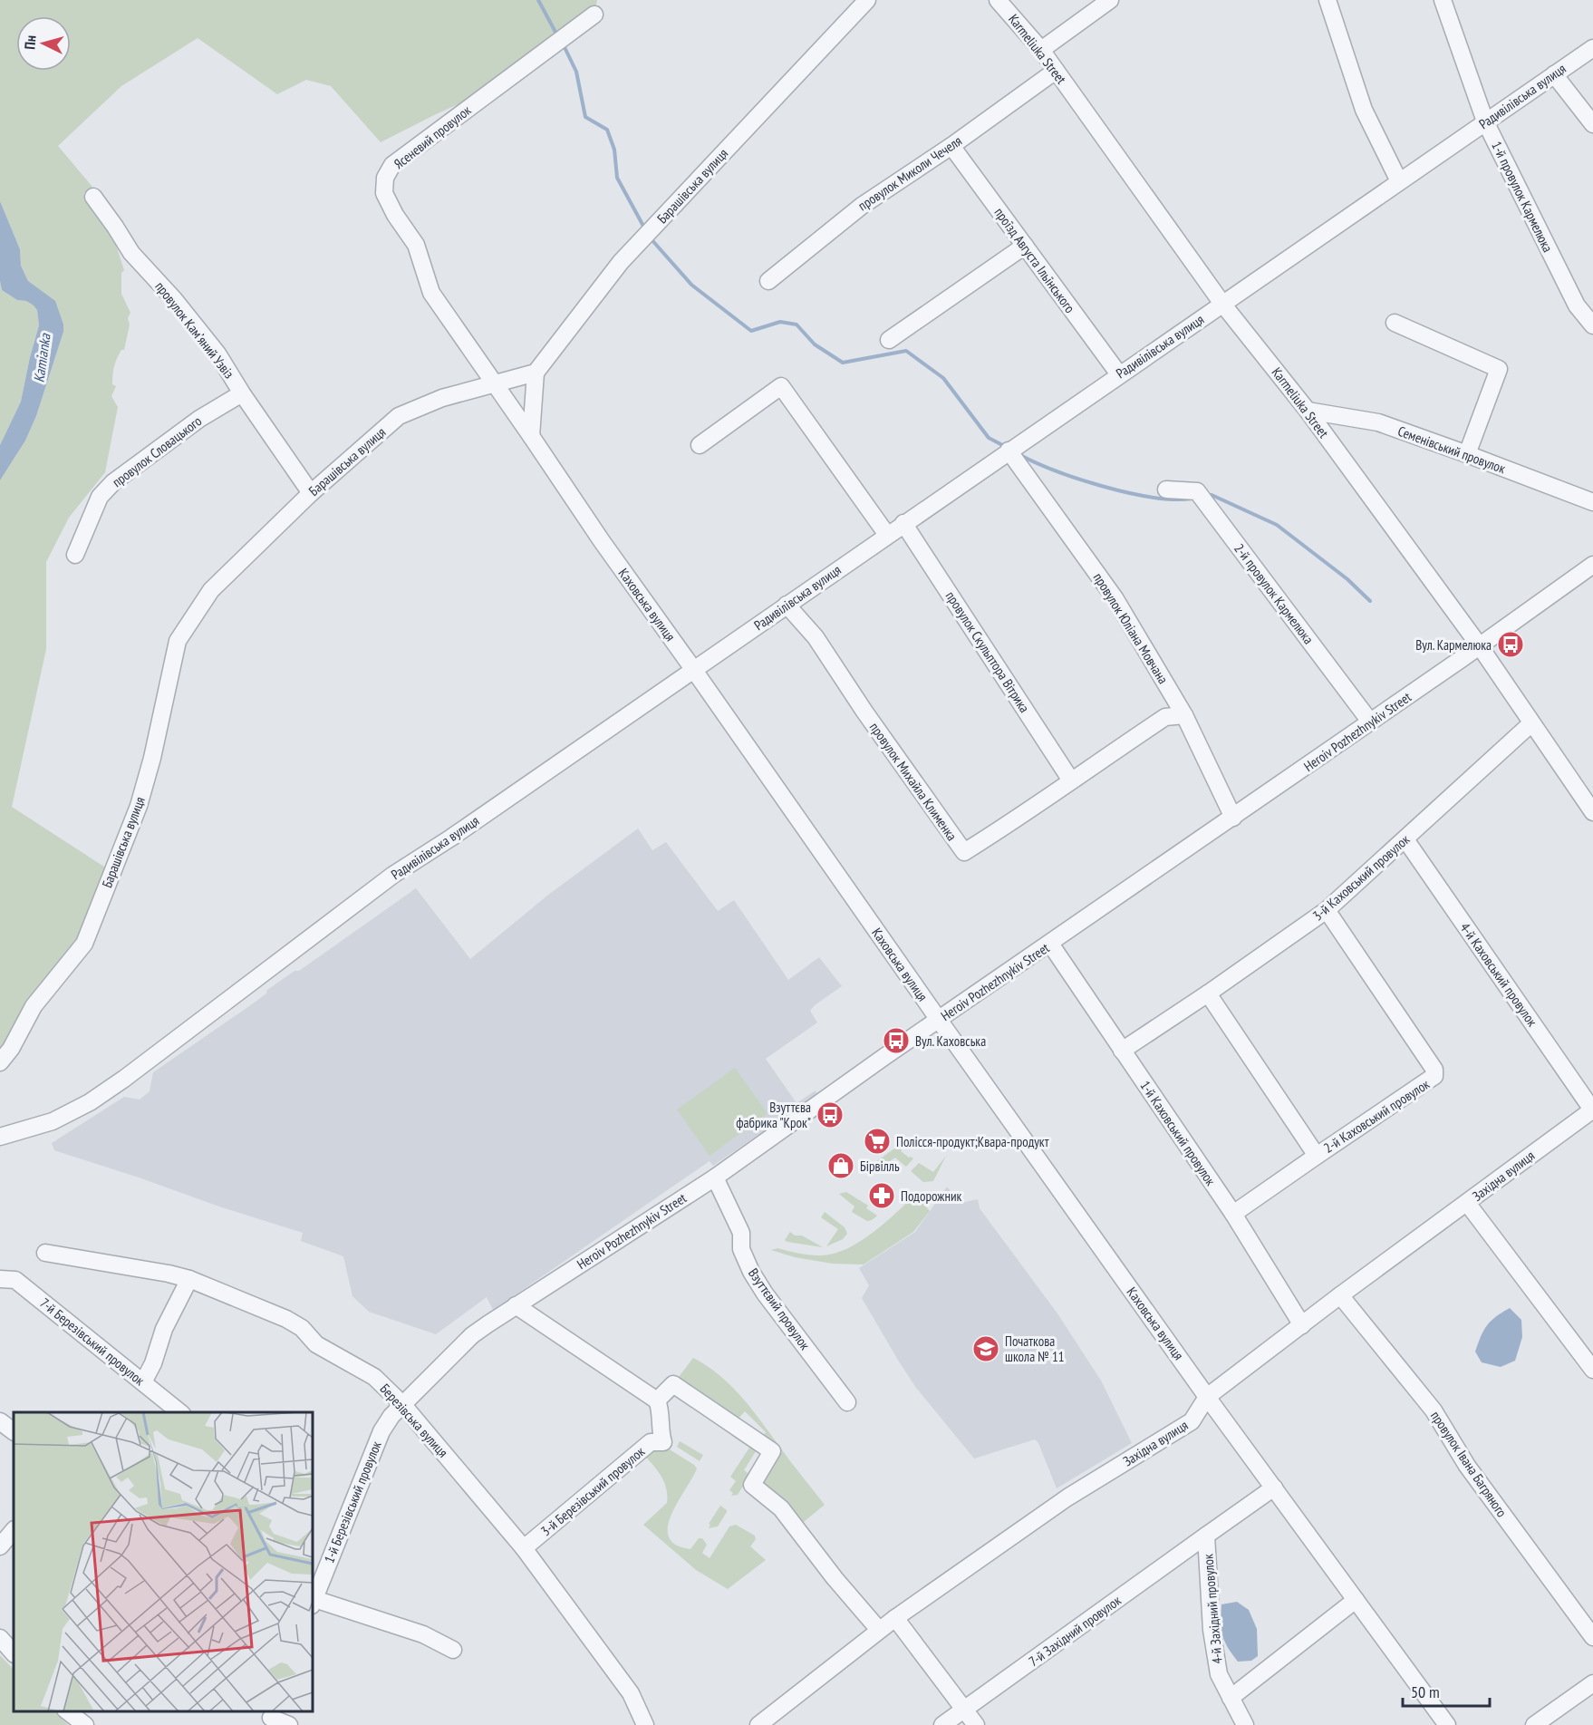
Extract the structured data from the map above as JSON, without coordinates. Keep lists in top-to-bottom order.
{
  "streets": {
    "street": [
      "Karmeliuka Street",
      "Радивілівська вулиця",
      "Ясеневий провулок",
      "провулок Миколи Чечеля",
      "Барашівська вулиця",
      "1-й провулок Кармелюка",
      "проїзд Августа Ільїнського",
      "провулок Камʼяний Узвіз",
      "Семенівський провулок",
      "провулок Словацького",
      "2-й провулок Кармелюка",
      "Каховська вулиця",
      "провулок Юліана Мовчана",
      "провулок Скульптора Вітрика",
      "Heroiv Pozhezhnykiv Street",
      "провулок Михайла Клименка",
      "3-й Каховський провулок",
      "4-й Каховський провулок",
      "2-й Каховський провулок",
      "1-й Каховський провулок",
      "Західна вулиця",
      "Взуттєвий провулок",
      "7-й Березівський провулок",
      "Березівська вулиця",
      "провулок Івана Багряного",
      "3-й Березівський провулок",
      "1-й Березівський провулок",
      "4-й Західний провулок",
      "7-й Західний провулок"
    ]
  },
  "crossings": [
    ["Karmeliuka Street", "Радивілівська вулиця"],
    ["Karmeliuka Street", "провулок Миколи Чечеля"],
    ["Karmeliuka Street", "Семенівський провулок"],
    ["Karmeliuka Street", "Heroiv Pozhezhnykiv Street"],
    ["Karmeliuka Street", "3-й Каховський провулок"],
    ["Радивілівська вулиця", "1-й провулок Кармелюка"],
    ["Радивілівська вулиця", "проїзд Августа Ільїнського"],
    ["Радивілівська вулиця", "Каховська вулиця"],
    ["Радивілівська вулиця", "провулок Юліана Мовчана"],
    ["Радивілівська вулиця", "провулок Скульптора Вітрика"],
    ["Радивілівська вулиця", "провулок Михайла Клименка"],
    ["Ясеневий провулок", "Барашівська вулиця"],
    ["Ясеневий провулок", "Каховська вулиця"],
    ["провулок Миколи Чечеля", "проїзд Августа Ільїнського"],
    ["Барашівська вулиця", "провулок Камʼяний Узвіз"],
    ["Барашівська вулиця", "Каховська вулиця"],
    ["провулок Камʼяний Узвіз", "провулок Словацького"],
    ["2-й провулок Кармелюка", "Heroiv Pozhezhnykiv Street"],
    ["Каховська вулиця", "Heroiv Pozhezhnykiv Street"],
    ["Каховська вулиця", "Західна вулиця"],
    ["Каховська вулиця", "4-й Західний провулок"],
    ["провулок Юліана Мовчана", "Heroiv Pozhezhnykiv Street"],
    ["провулок Юліана Мовчана", "провулок Михайла Клименка"],
    ["провулок Скульптора Вітрика", "провулок Михайла Клименка"],
    ["Heroiv Pozhezhnykiv Street", "1-й Каховський провулок"],
    ["Heroiv Pozhezhnykiv Street", "Взуттєвий провулок"],
    ["Heroiv Pozhezhnykiv Street", "Березівська вулиця"],
    ["Heroiv Pozhezhnykiv Street", "1-й Березівський провулок"],
    ["3-й Каховський провулок", "4-й Каховський провулок"],
    ["3-й Каховський провулок", "2-й Каховський провулок"],
    ["3-й Каховський провулок", "1-й Каховський провулок"],
    ["4-й Каховський провулок", "Західна вулиця"],
    ["2-й Каховський провулок", "1-й Каховський провулок"],
    ["1-й Каховський провулок", "Західна вулиця"],
    ["Західна вулиця", "провулок Івана Багряного"],
    ["Березівська вулиця", "3-й Березівський провулок"],
    ["Березівська вулиця", "1-й Березівський провулок"],
    ["4-й Західний провулок", "7-й Західний провулок"]
  ],
  "water": ["Kamianka"],
  "places": {
    "bus stop": ["Вул. Кармелюка", "Вул. Каховська", "Взуттєва фабрика \"Крок\""],
    "supermarket": ["Полісся-продукт;Квара-продукт"],
    "shop": ["Бірвілль"],
    "pharmacy": ["Подорожник"],
    "school or university": ["Початкова школа № 11"]
  },
  "scale_bar": "50 m",
  "north": "left"
}
